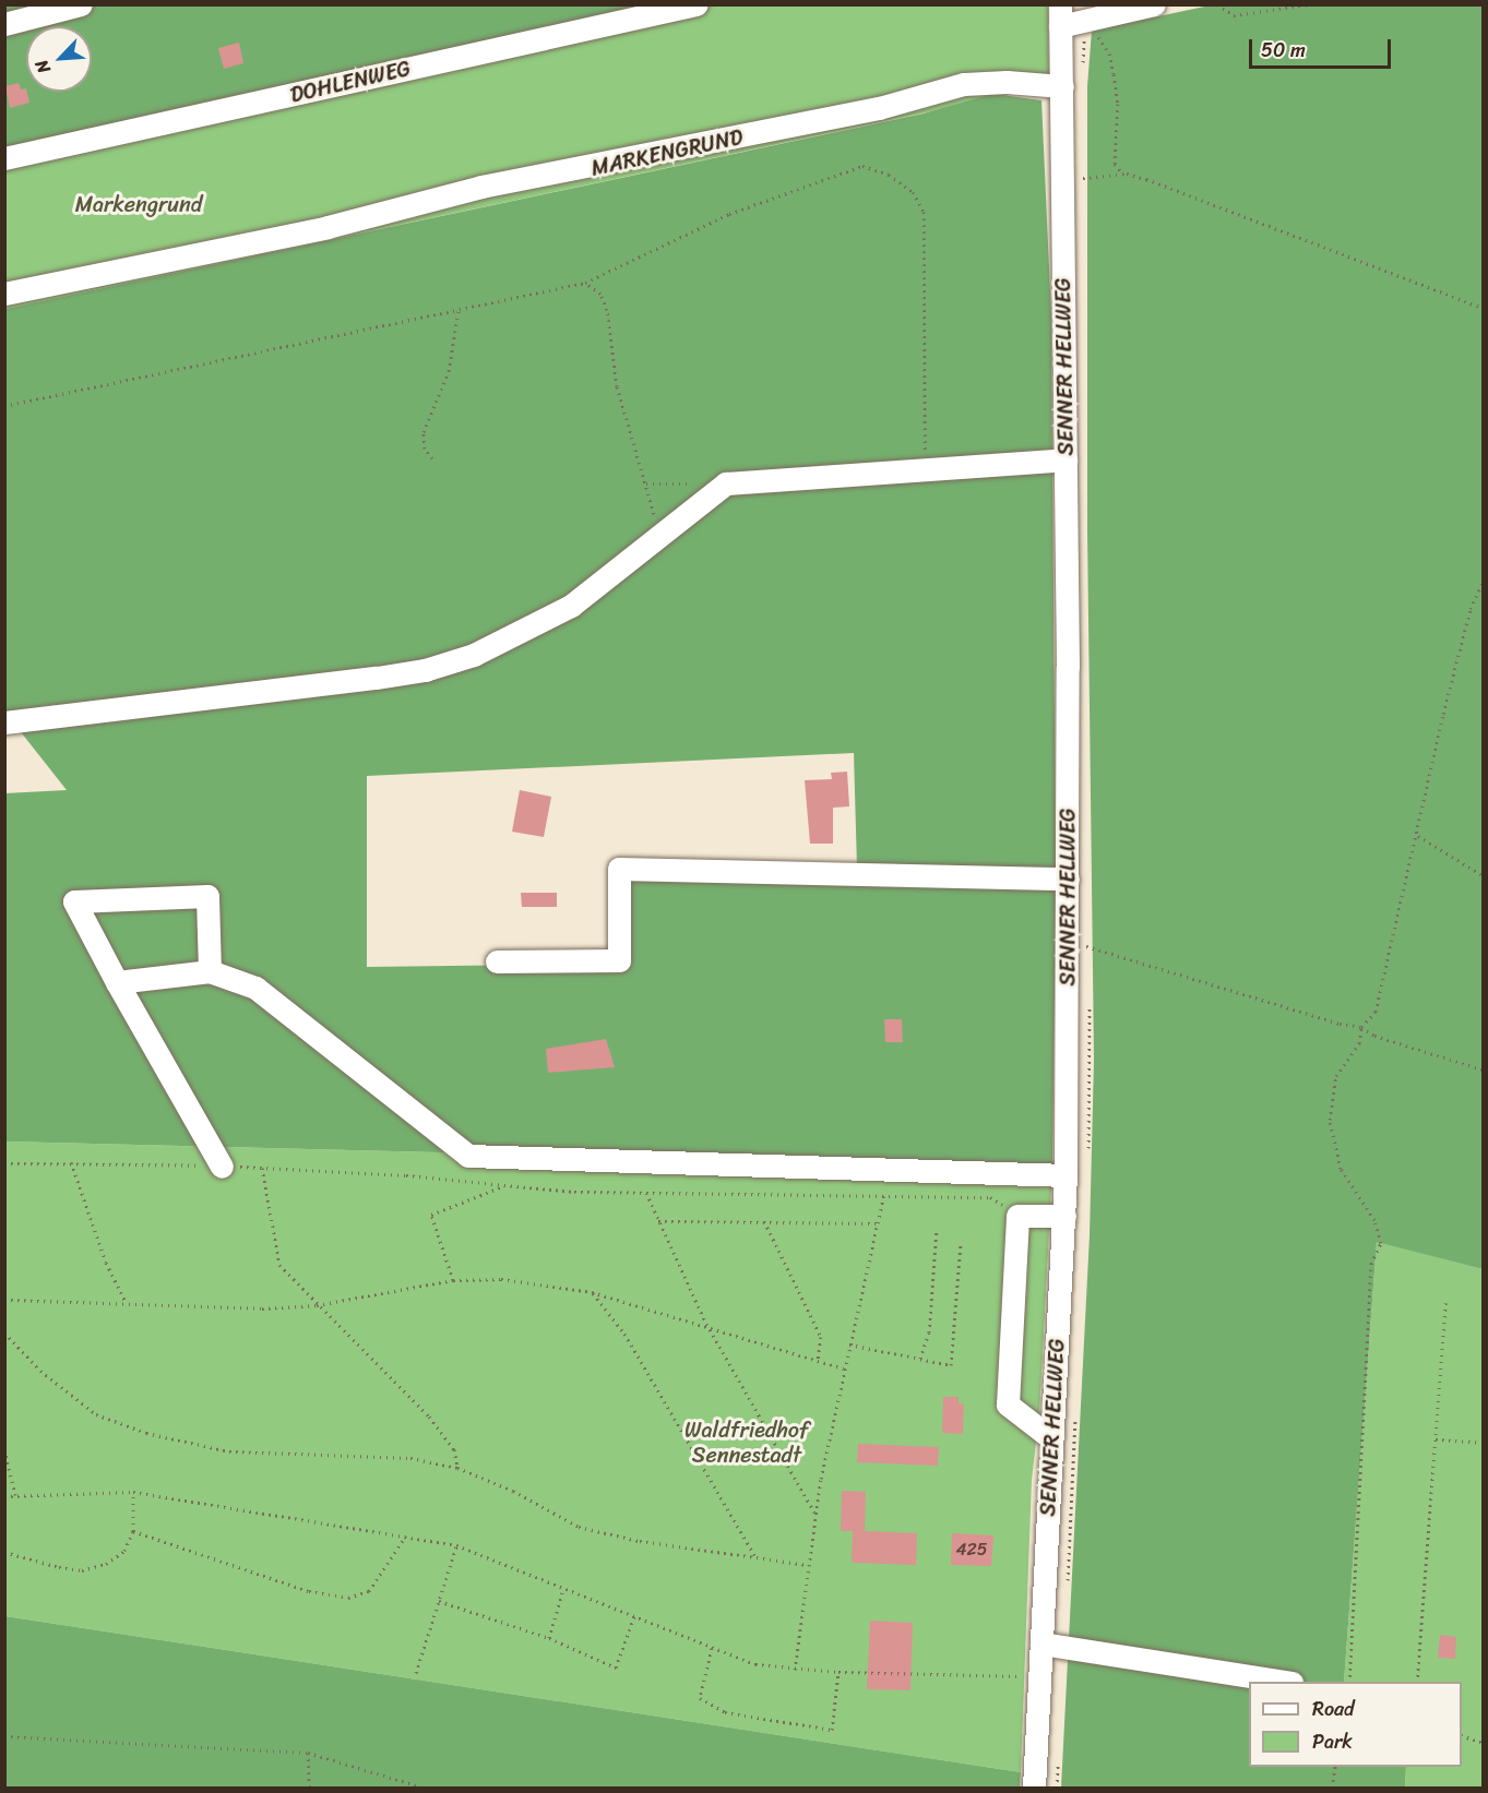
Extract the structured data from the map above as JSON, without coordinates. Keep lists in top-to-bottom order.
{
  "streets": {
    "street": ["DOHLENWEG", "MARKENGRUND", "SENNER HELLWEG"]
  },
  "crossings": [
    ["MARKENGRUND", "SENNER HELLWEG"]
  ],
  "parks": ["Markengrund", "Waldfriedhof Sennestadt"],
  "house_numbers": ["425"],
  "legend": ["Road", "Park"],
  "scale_bar": "50 m",
  "north": "bottom left"
}
